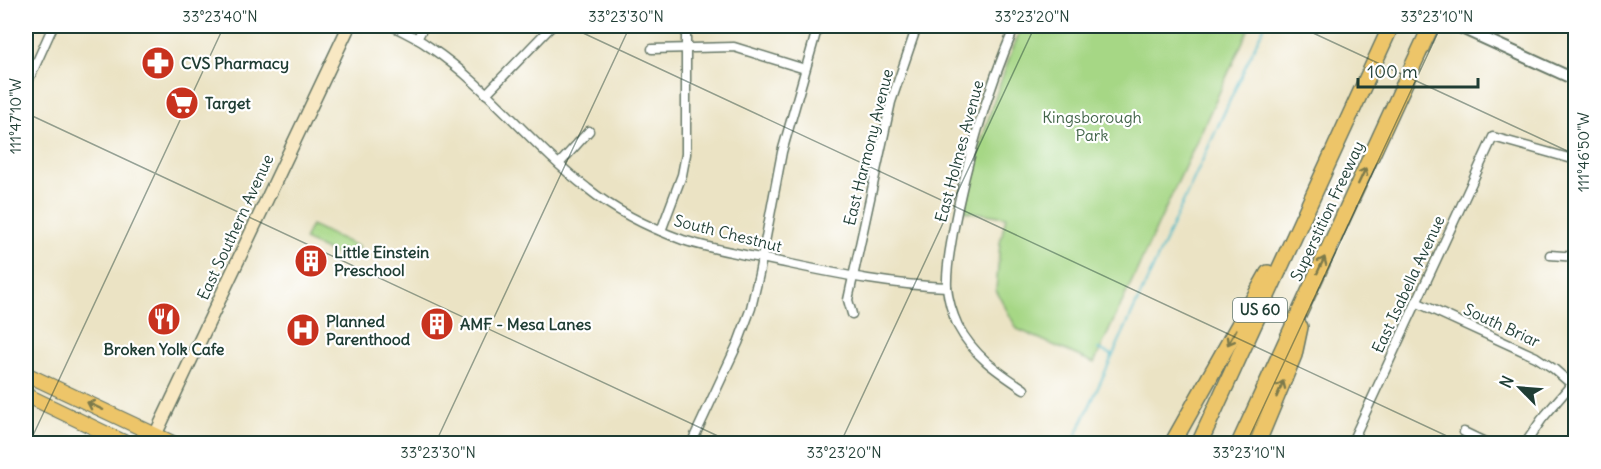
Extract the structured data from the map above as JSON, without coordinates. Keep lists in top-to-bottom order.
{
  "streets": {
    "highway": ["Superstition Freeway", "US 60"],
    "main road": ["East Southern Avenue"],
    "street": [
      "East Harmony Avenue",
      "East Holmes Avenue",
      "South Chestnut",
      "East Isabella Avenue",
      "South Briar"
    ]
  },
  "crossings": [
    ["East Harmony Avenue", "South Chestnut"],
    ["East Holmes Avenue", "South Chestnut"],
    ["East Isabella Avenue", "South Briar"]
  ],
  "parks": ["Kingsborough Park"],
  "places": {
    "pharmacy": ["CVS Pharmacy"],
    "supermarket": ["Target"],
    "building": ["Little Einstein Preschool", "AMF - Mesa Lanes"],
    "restaurant": ["Broken Yolk Cafe"],
    "hospital": ["Planned Parenthood"]
  },
  "scale_bar": "100 m",
  "north": "top left",
  "coordinates": [
    "33°23'40\"N",
    "33°23'30\"N",
    "33°23'20\"N",
    "33°23'10\"N",
    "111°47'10\"W",
    "111°46'50\"W"
  ]
}
